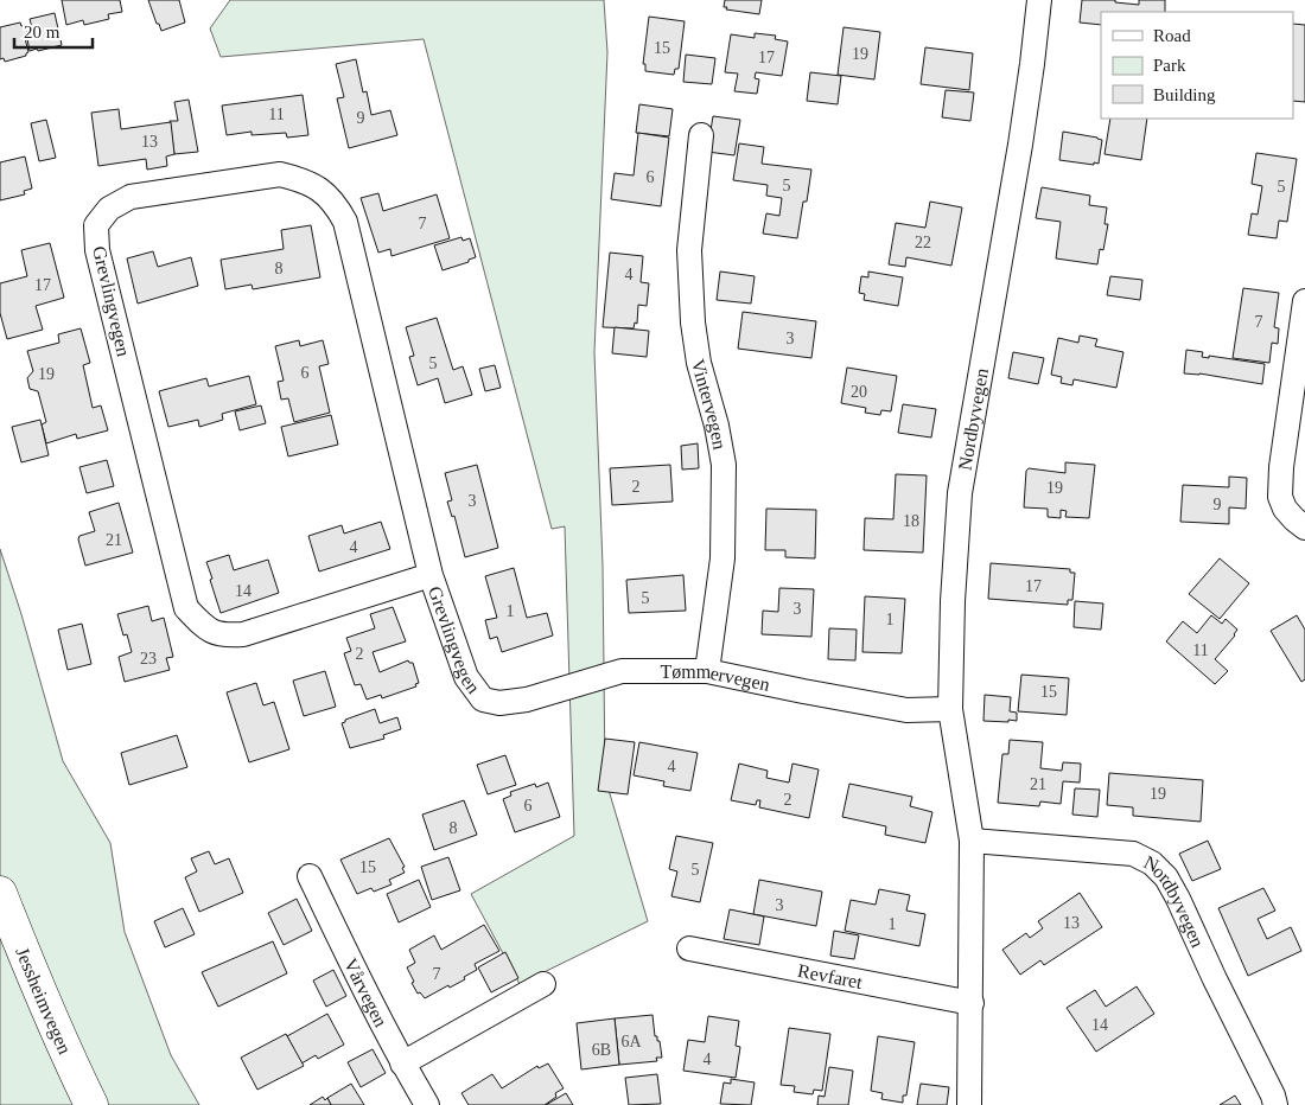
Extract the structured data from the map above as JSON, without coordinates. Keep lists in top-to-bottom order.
{
  "streets": {
    "main road": ["Jessheimvegen"],
    "street": [
      "Grevlingvegen",
      "Vintervegen",
      "Nordbyvegen",
      "Tømmervegen",
      "Revfaret",
      "Vårvegen"
    ]
  },
  "crossings": [
    ["Grevlingvegen", "Tømmervegen"],
    ["Vintervegen", "Tømmervegen"],
    ["Nordbyvegen", "Tømmervegen"],
    ["Nordbyvegen", "Revfaret"]
  ],
  "house_numbers": [
    "15",
    "19",
    "17",
    "11",
    "9",
    "13",
    "6",
    "5",
    "5",
    "7",
    "22",
    "8",
    "4",
    "17",
    "7",
    "3",
    "5",
    "6",
    "19",
    "20",
    "2",
    "19",
    "3",
    "9",
    "18",
    "21",
    "4",
    "17",
    "14",
    "5",
    "3",
    "1",
    "1",
    "11",
    "2",
    "23",
    "15",
    "4",
    "21",
    "19",
    "2",
    "6",
    "8",
    "15",
    "5",
    "3",
    "13",
    "1",
    "7",
    "14",
    "6A",
    "6B",
    "4"
  ],
  "legend": ["Road", "Park", "Building"],
  "scale_bar": "20 m"
}
